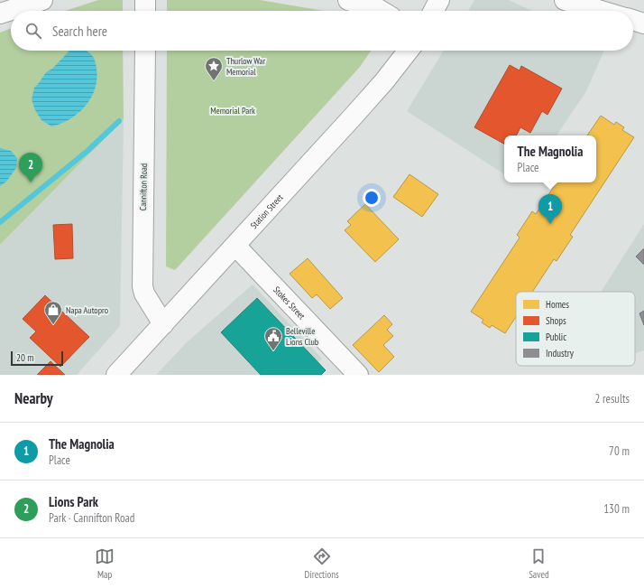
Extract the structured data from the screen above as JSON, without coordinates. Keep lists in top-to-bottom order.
{
  "streets": {
    "street": ["Cannifton Road", "Station Street", "Stokes Street"]
  },
  "crossings": [
    ["Cannifton Road", "Station Street"],
    ["Station Street", "Stokes Street"]
  ],
  "parks": ["Memorial Park"],
  "places": {
    "place": ["Thurlow War Memorial"],
    "shop": ["Napa Autopro"],
    "public building": ["Belleville Lions Club"]
  },
  "legend": [
    "Homes",
    "Shops",
    "Public",
    "Industry"
  ],
  "scale_bar": "20 m",
  "page": {
    "search": "Search here",
    "popup": ["The Magnolia", "Place"],
    "pins": ["2", "1"],
    "scale": "20 m",
    "heading": ["Nearby", "2 results"],
    "list": [
      {
        "mark": "1",
        "name": "The Magnolia",
        "note": "Place",
        "value": "70 m"
      },
      {
        "mark": "2",
        "name": "Lions Park",
        "note": "Park · Cannifton Road",
        "value": "130 m"
      }
    ],
    "nav": ["Map", "Directions", "Saved"]
  }
}
